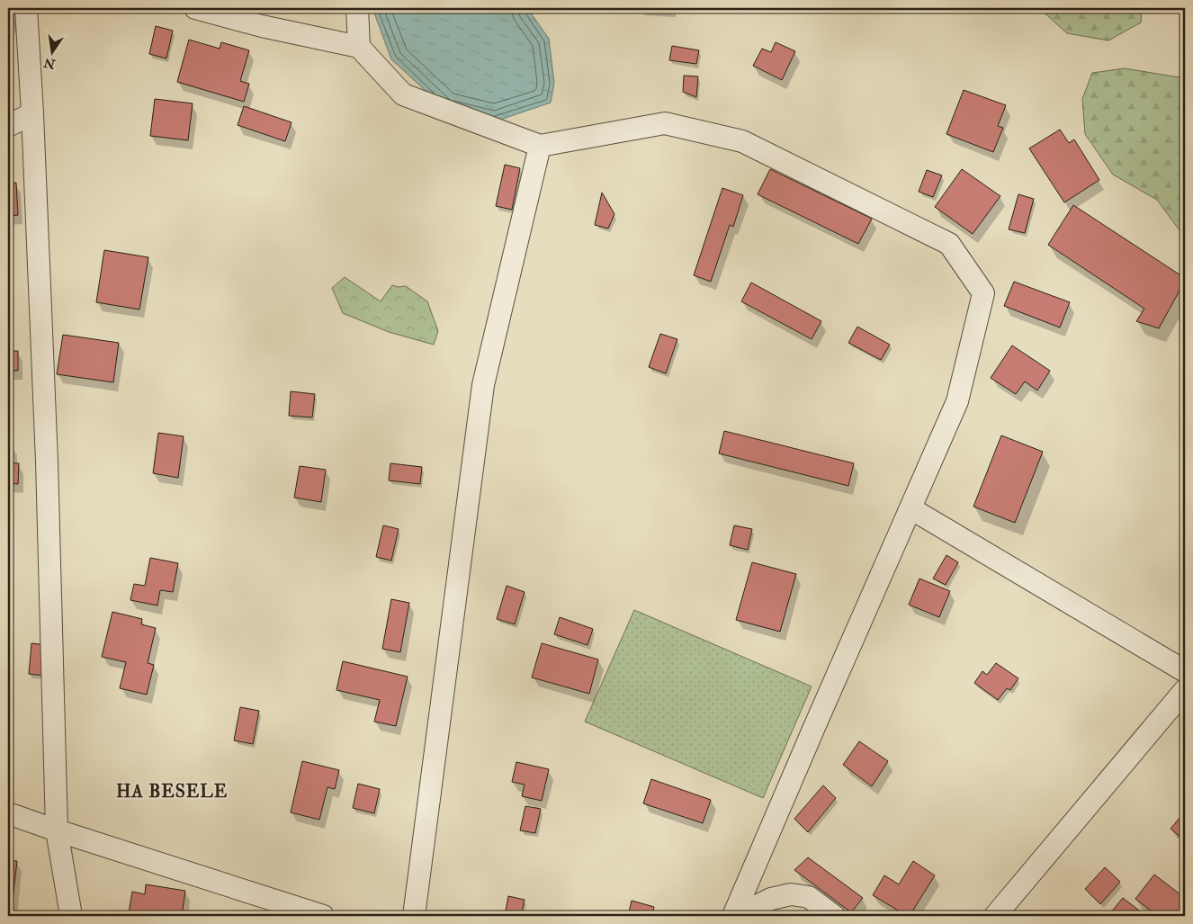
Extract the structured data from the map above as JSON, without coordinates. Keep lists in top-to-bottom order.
{
  "districts": ["HA BESELE"],
  "north": "bottom"
}
